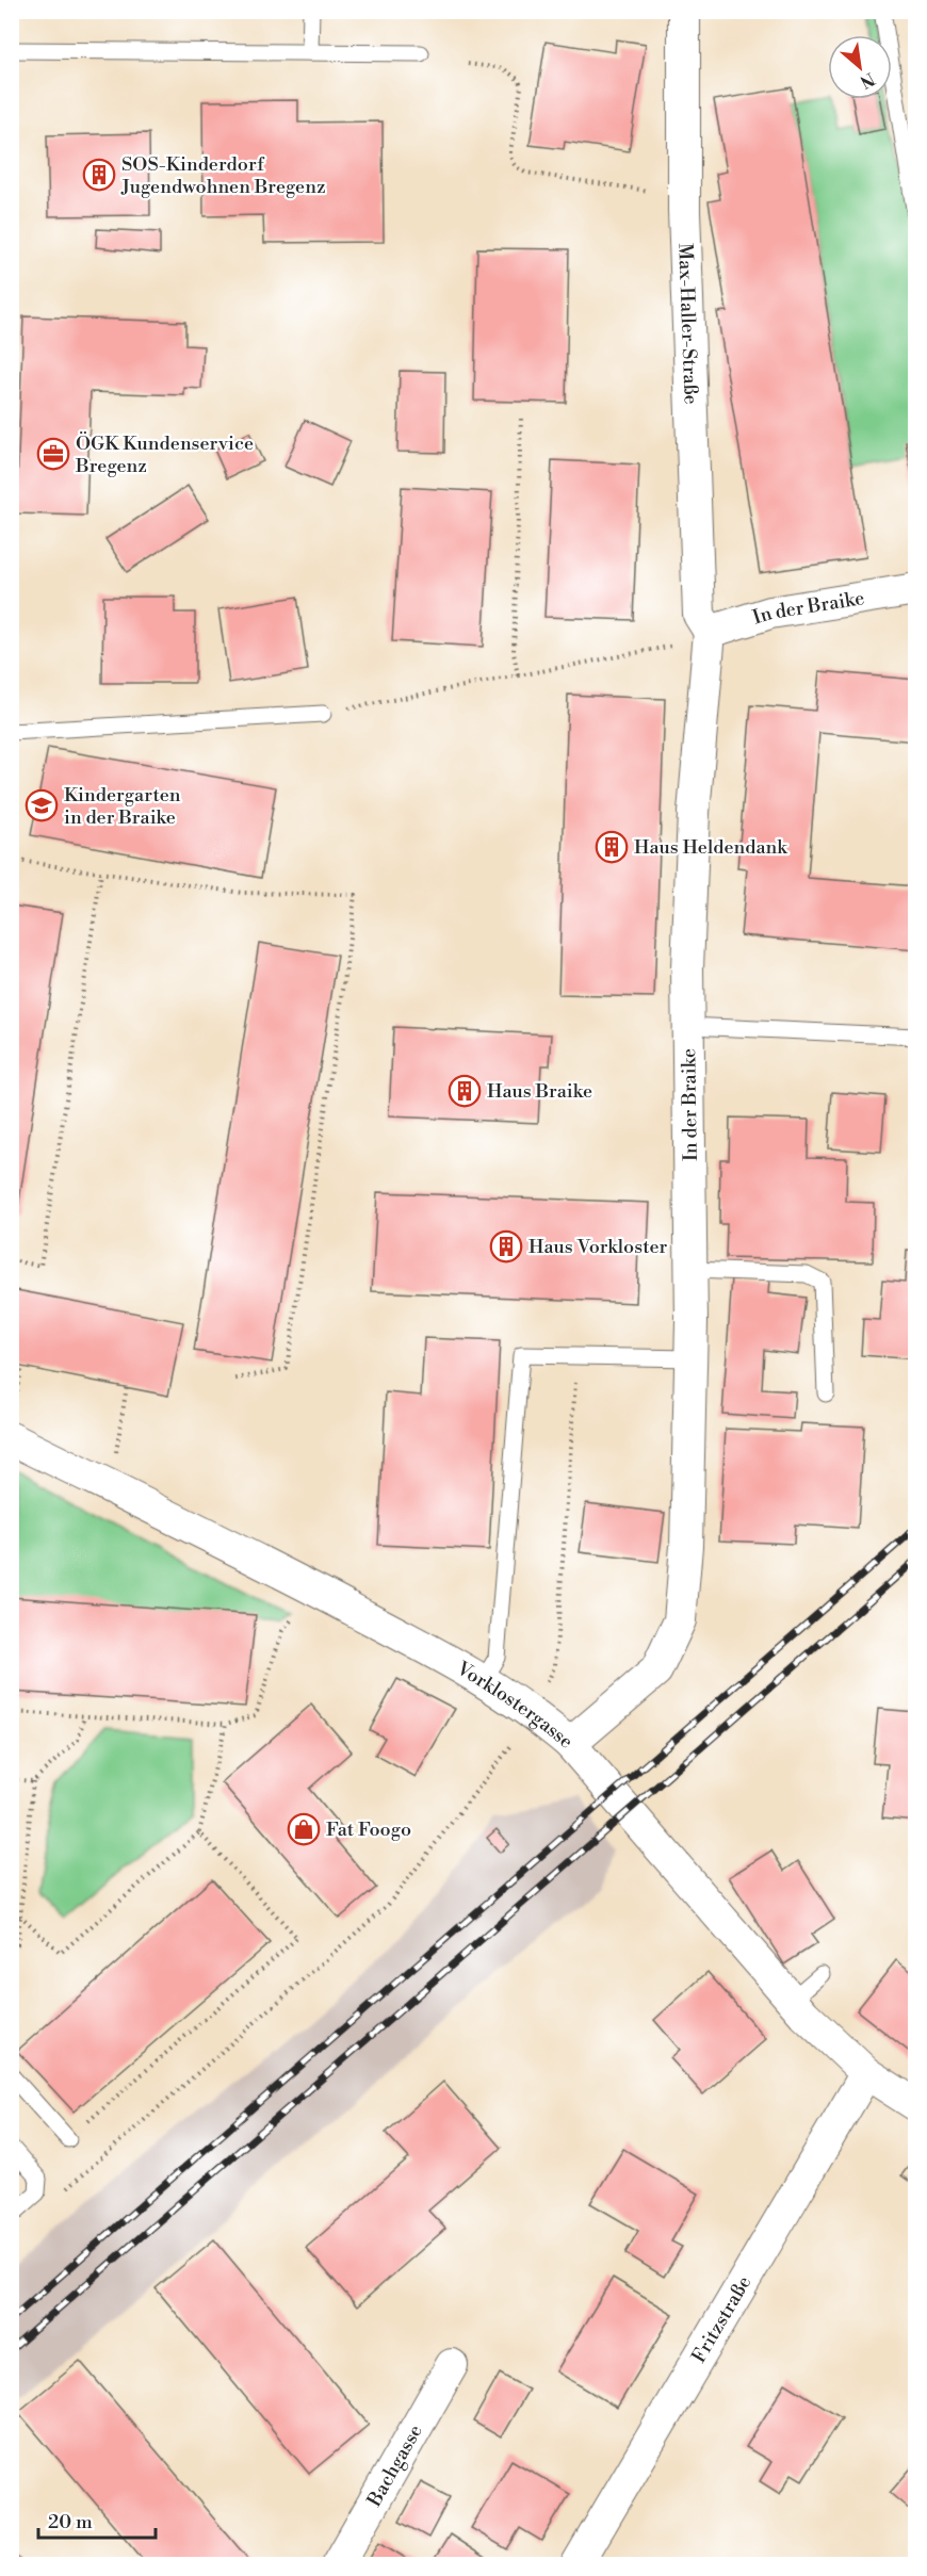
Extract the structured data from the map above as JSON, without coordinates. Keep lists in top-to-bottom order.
{
  "streets": {
    "street": [
      "Max-Haller-Straße",
      "In der Braike",
      "Vorklostergasse",
      "Fritzstraße",
      "Bachgasse"
    ]
  },
  "crossings": [
    ["Max-Haller-Straße", "In der Braike"],
    ["In der Braike", "Vorklostergasse"],
    ["Vorklostergasse", "Fritzstraße"]
  ],
  "places": {
    "building": [
      "SOS-Kinderdorf Jugendwohnen Bregenz",
      "Haus Heldendank",
      "Haus Braike",
      "Haus Vorkloster"
    ],
    "office": ["ÖGK Kundenservice Bregenz"],
    "school or university": ["Kindergarten in der Braike"],
    "shop": ["Fat Foogo"]
  },
  "scale_bar": "20 m",
  "north": "bottom right"
}
